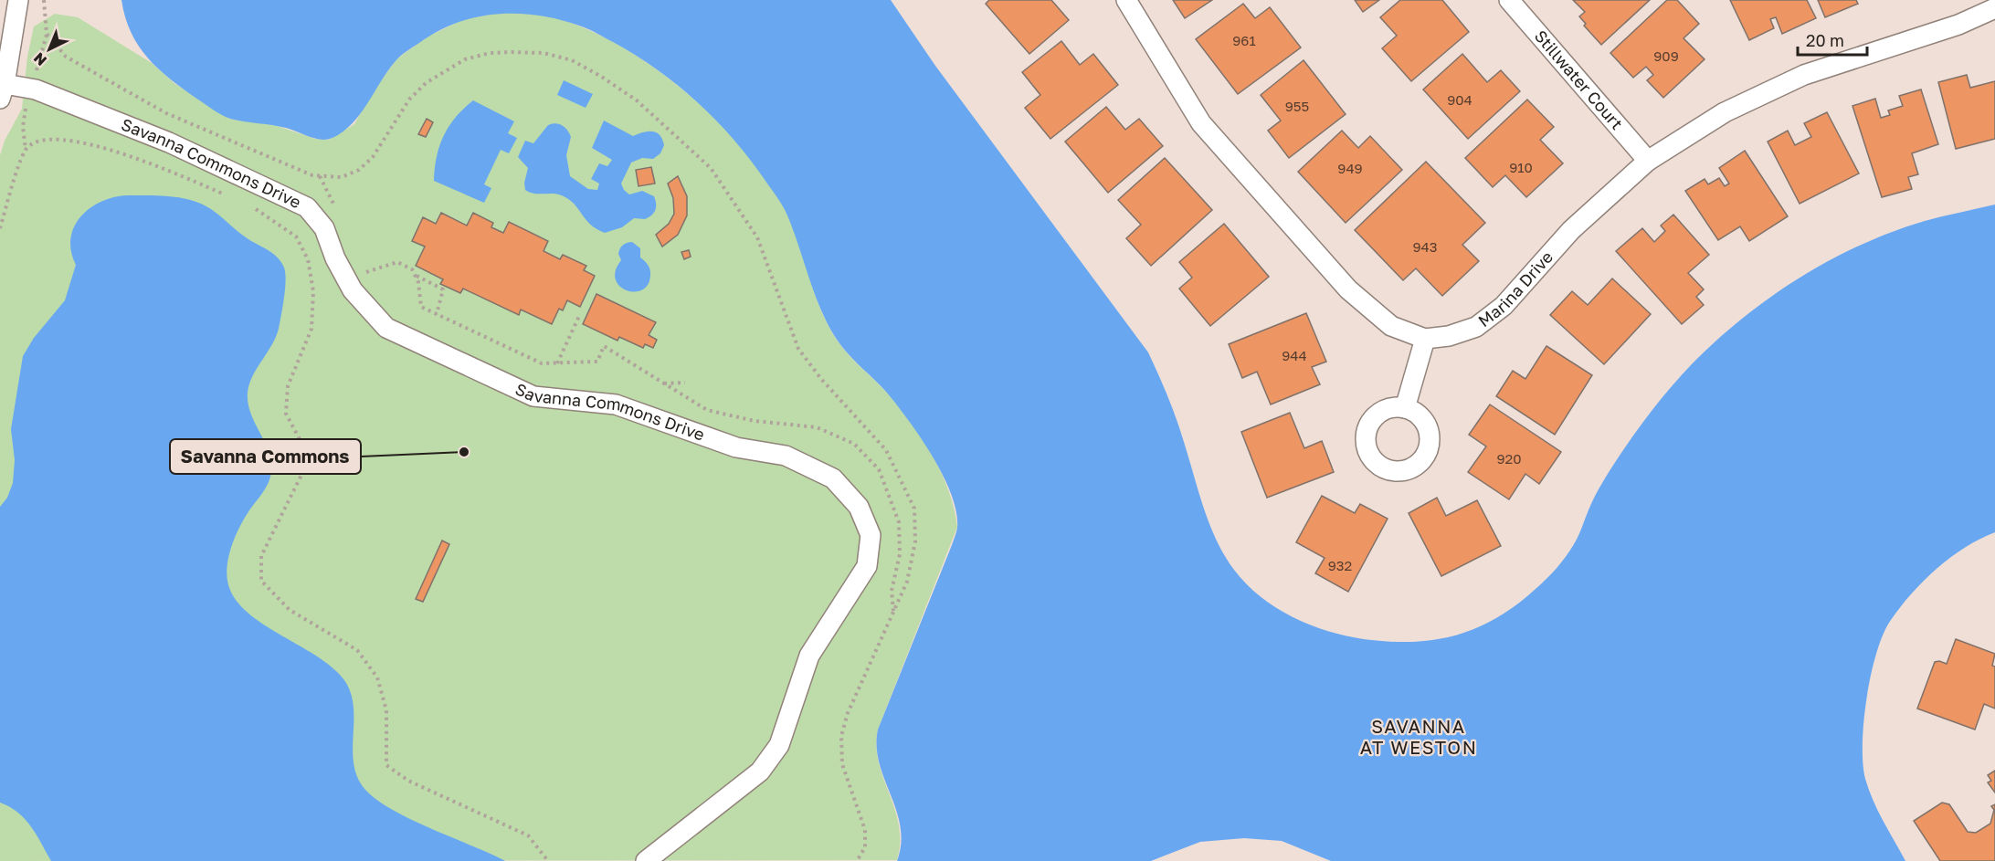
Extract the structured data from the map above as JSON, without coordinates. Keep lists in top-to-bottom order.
{
  "streets": {
    "street": ["Stillwater Court", "Savanna Commons Drive", "Marina Drive"]
  },
  "crossings": [
    ["Stillwater Court", "Marina Drive"]
  ],
  "districts": ["SAVANNA AT WESTON"],
  "places": ["Savanna Commons"],
  "house_numbers": [
    "961",
    "909",
    "904",
    "955",
    "910",
    "949",
    "943",
    "944",
    "920",
    "932"
  ],
  "scale_bar": "20 m",
  "north": "bottom left"
}
